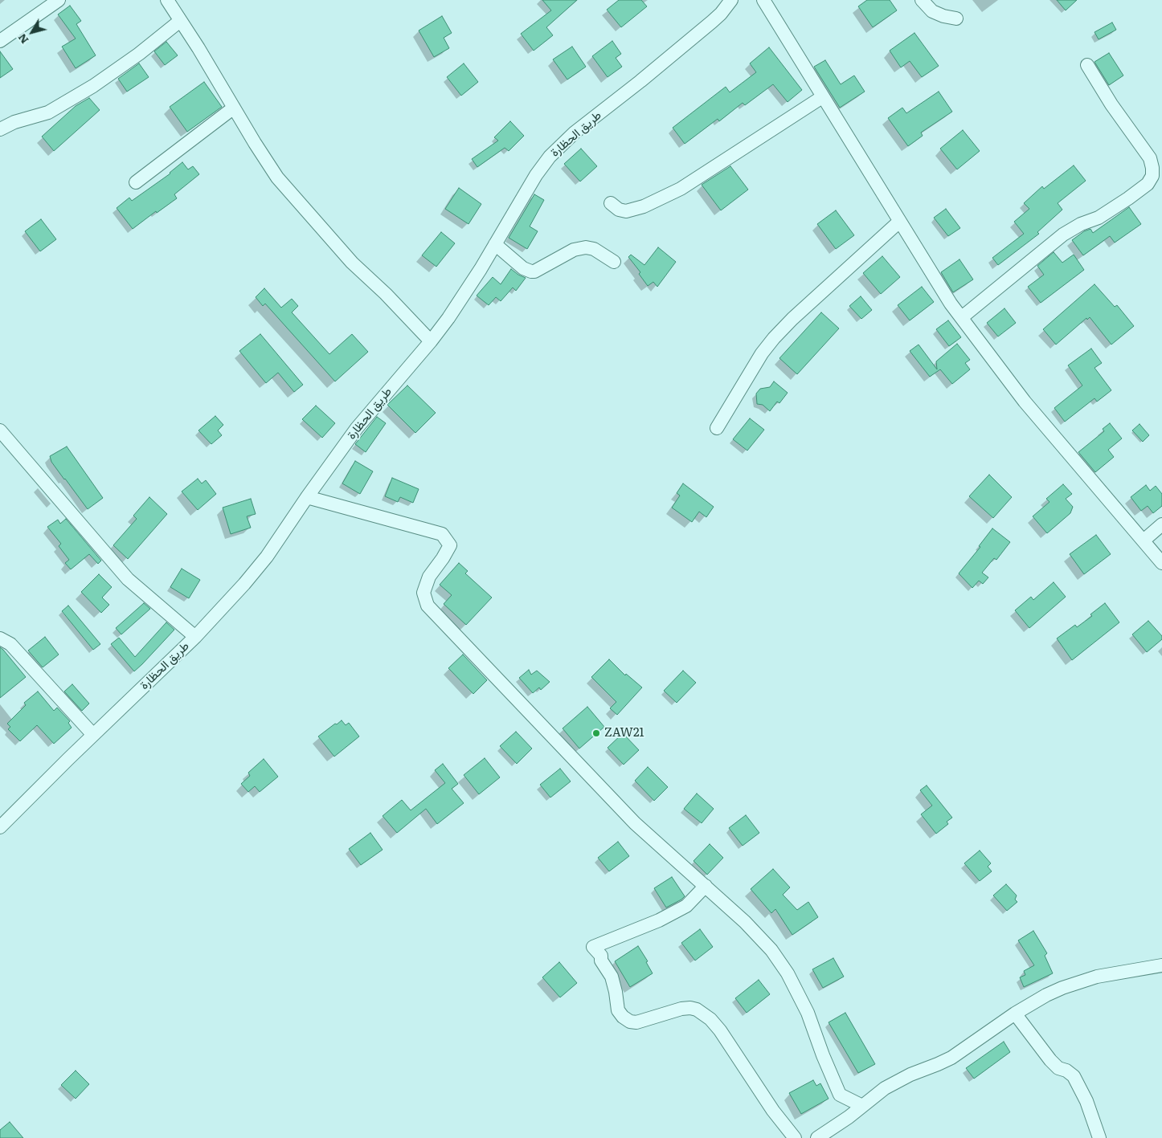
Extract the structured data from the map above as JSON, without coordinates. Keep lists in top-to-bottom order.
{
  "streets": {
    "street": ["طريق الحظارة"]
  },
  "places": ["ZAW21"],
  "north": "bottom left"
}
